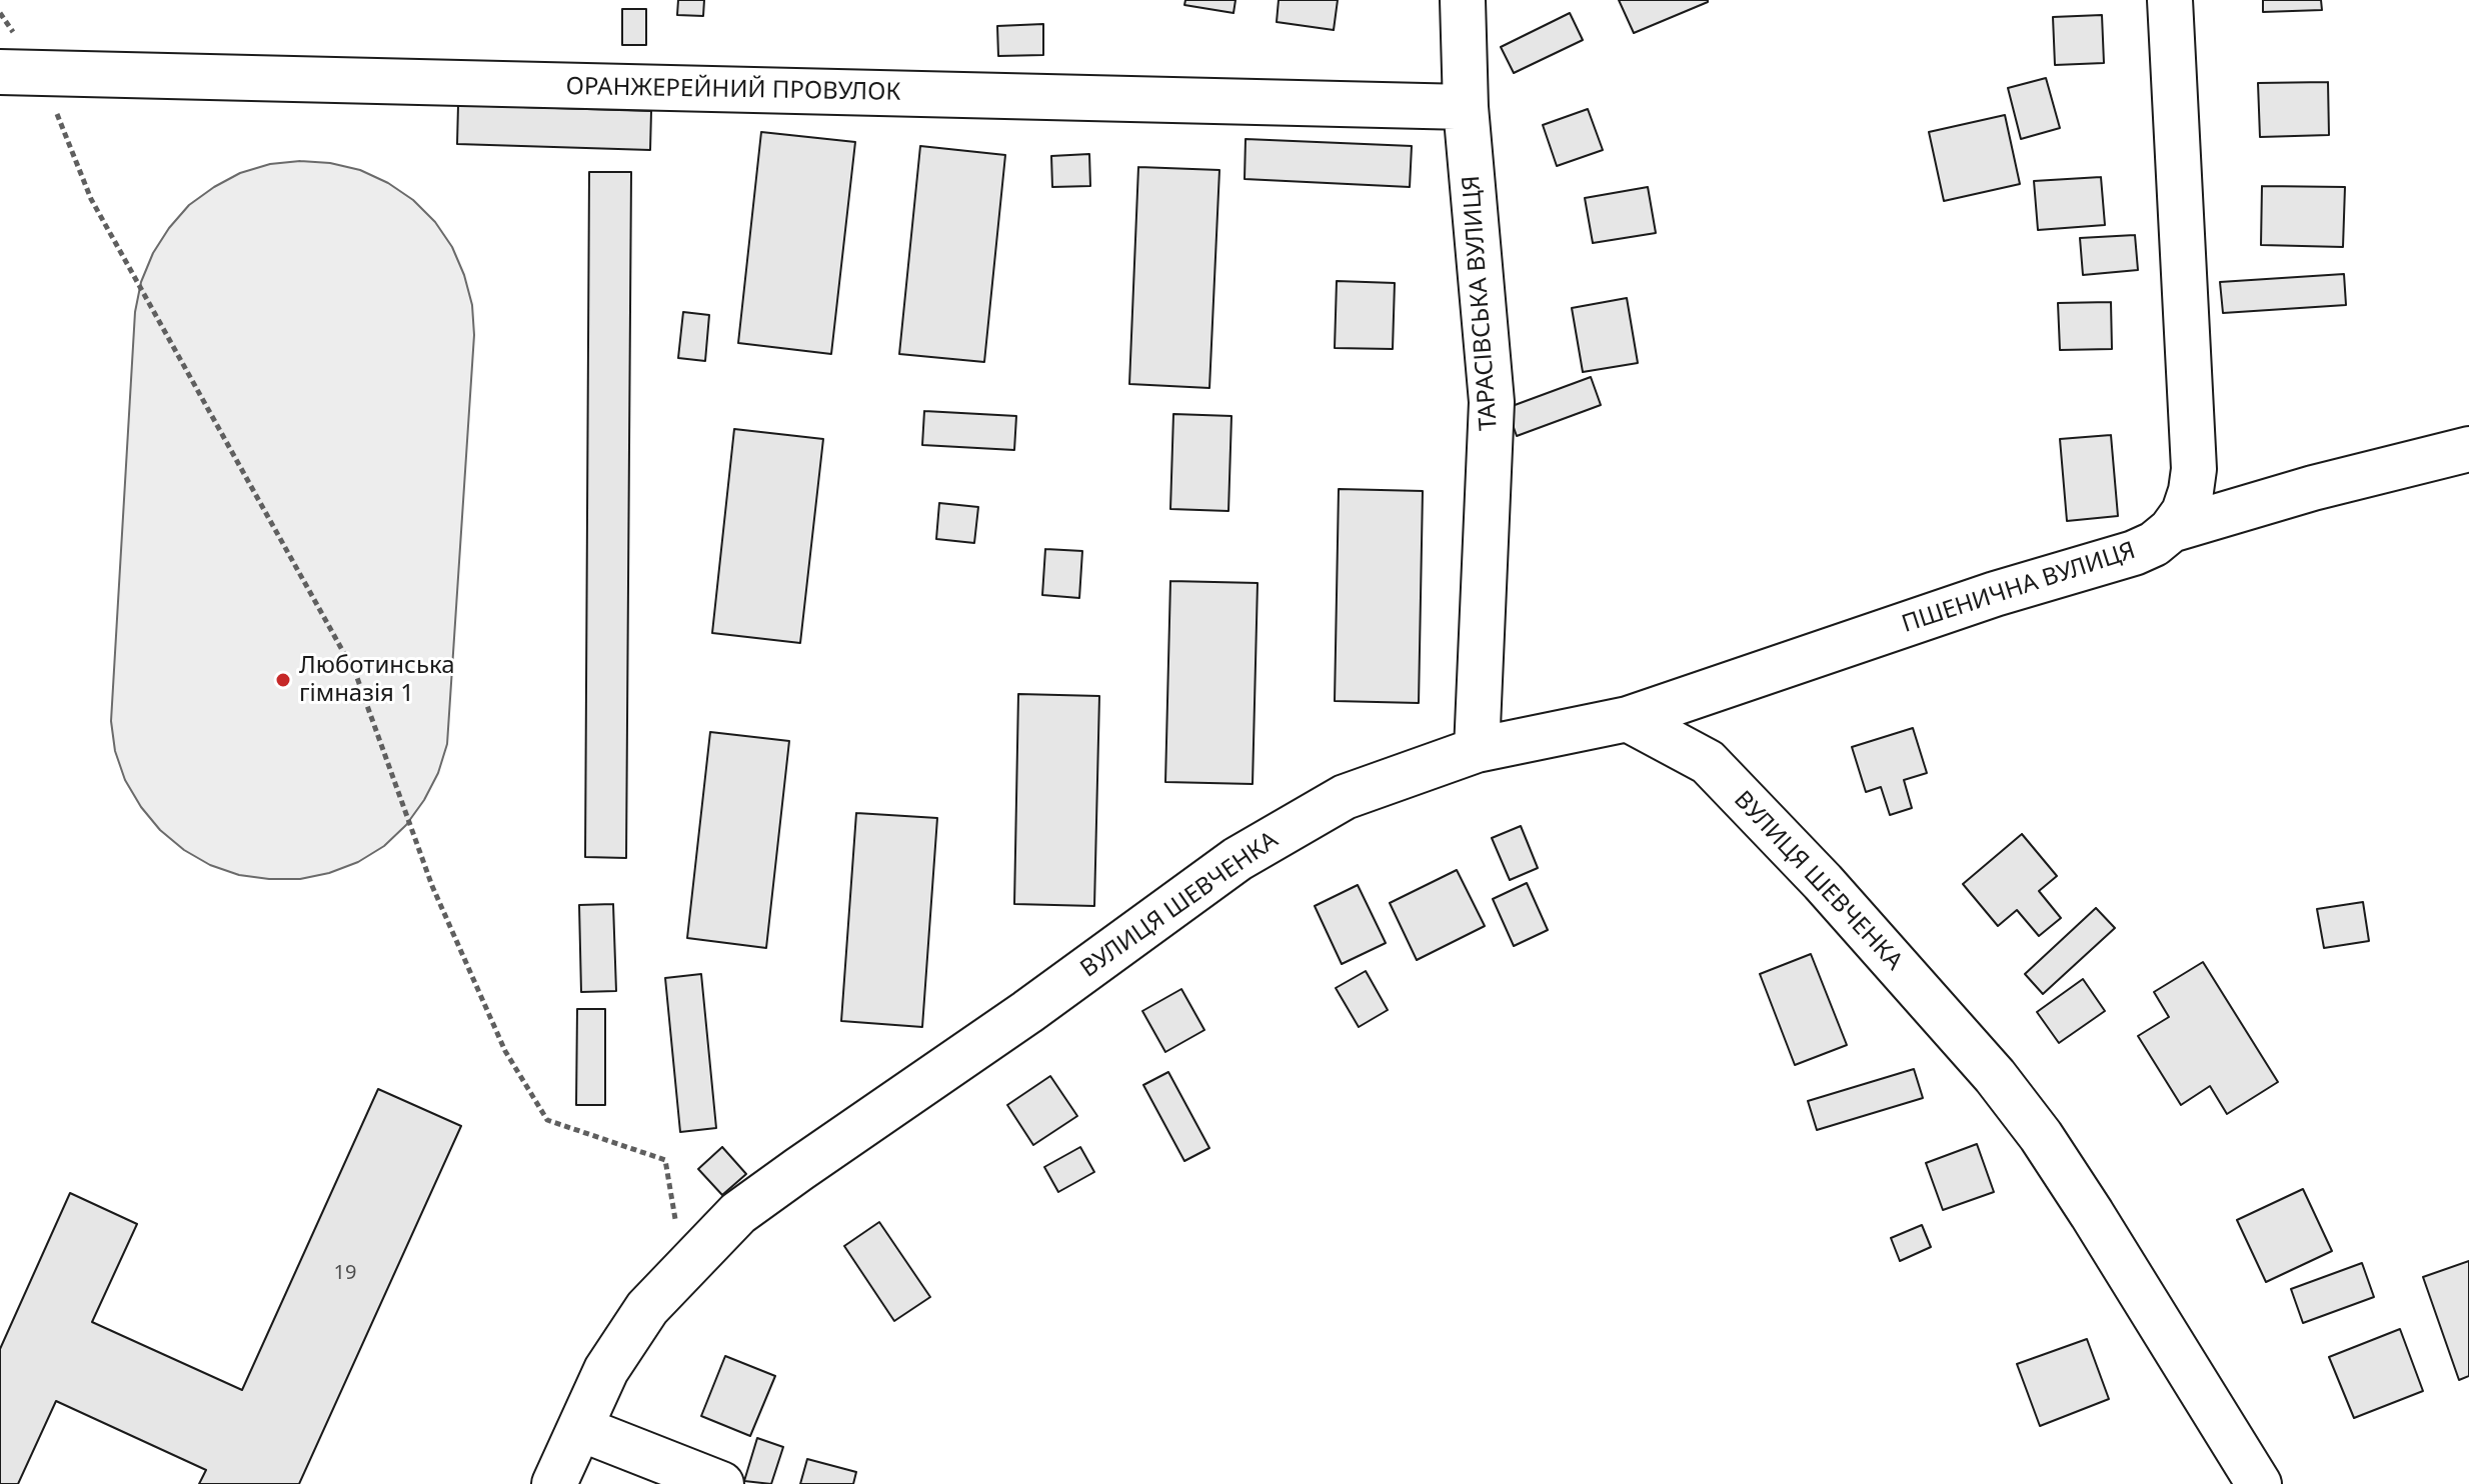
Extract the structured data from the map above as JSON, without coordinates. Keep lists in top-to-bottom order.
{
  "streets": {
    "street": [
      "ОРАНЖЕРЕЙНИЙ ПРОВУЛОК",
      "ТАРАСІВСЬКА ВУЛИЦЯ",
      "ПШЕНИЧНА ВУЛИЦЯ",
      "ВУЛИЦЯ ШЕВЧЕНКА"
    ]
  },
  "crossings": [
    ["ОРАНЖЕРЕЙНИЙ ПРОВУЛОК", "ТАРАСІВСЬКА ВУЛИЦЯ"],
    ["ТАРАСІВСЬКА ВУЛИЦЯ", "ВУЛИЦЯ ШЕВЧЕНКА"],
    ["ПШЕНИЧНА ВУЛИЦЯ", "ВУЛИЦЯ ШЕВЧЕНКА"]
  ],
  "places": ["Люботинська гiмназiя 1"],
  "house_numbers": ["19"]
}
